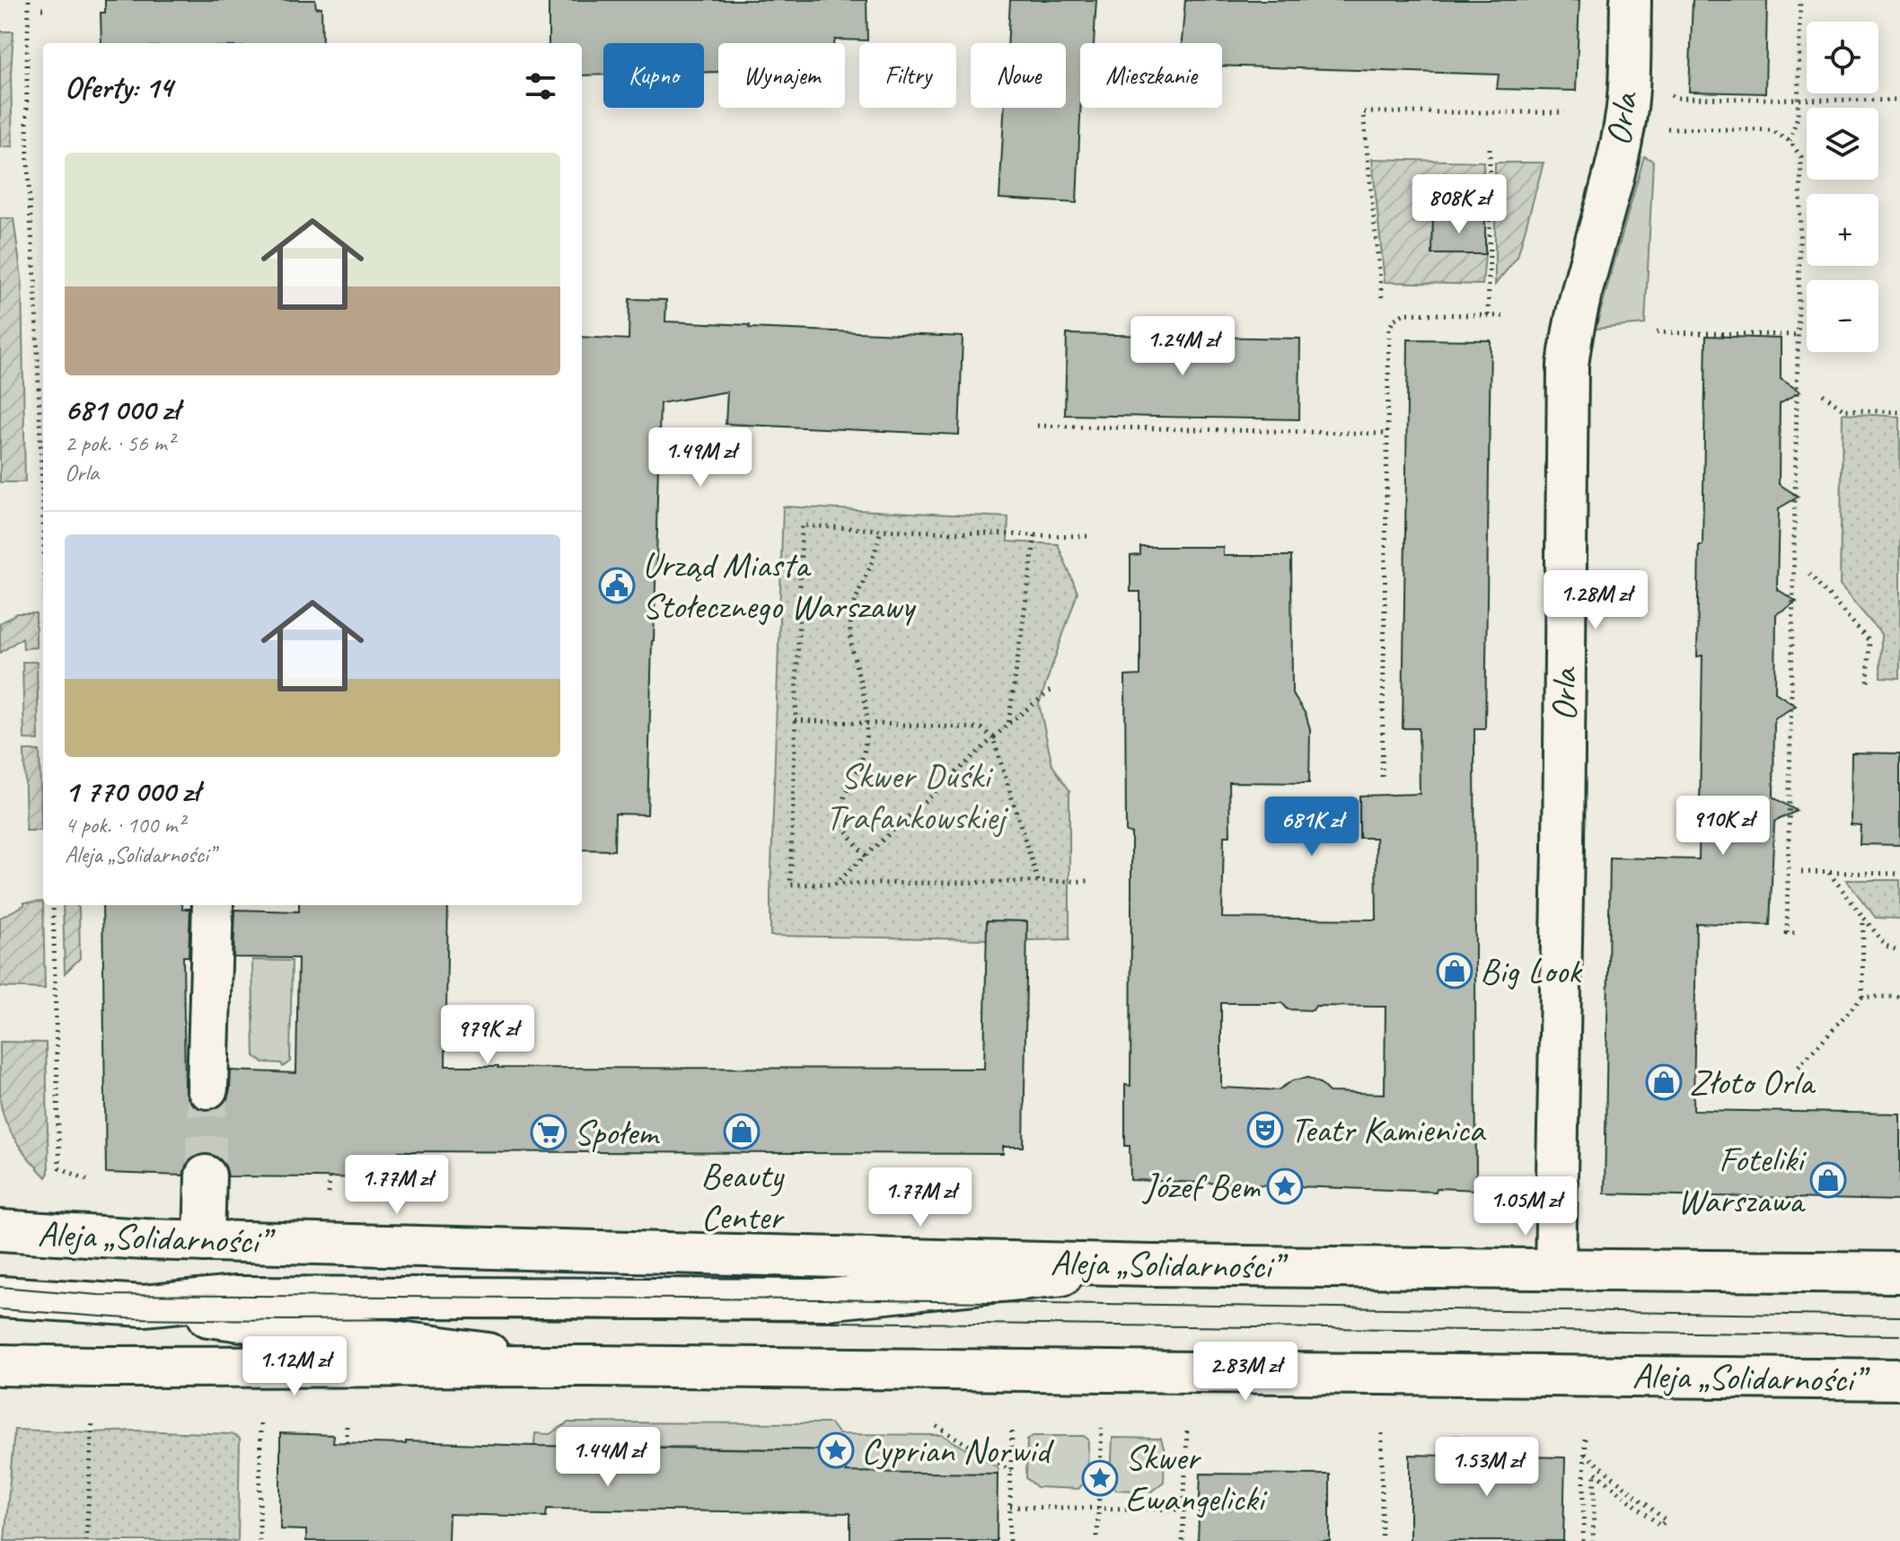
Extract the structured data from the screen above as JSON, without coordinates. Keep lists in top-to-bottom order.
{
  "streets": {
    "main road": ["Orla", "Aleja „Solidarności”"]
  },
  "crossings": [
    ["Orla", "Aleja „Solidarności”"]
  ],
  "parks": ["Skwer Duśki Trafankowskiej"],
  "places": {
    "public building": ["Urząd Miasta Stołecznego Warszawy"],
    "shop": [
      "Big Look",
      "Złoto Orla",
      "Beauty Center",
      "Foteliki Warszawa"
    ],
    "theatre": ["Teatr Kamienica"],
    "supermarket": ["Społem"],
    "place": ["Józef Bem", "Cyprian Norwid", "Skwer Ewangelicki"]
  },
  "page": {
    "map_buttons": ["+", "−"],
    "chip": [
      "Kupno",
      "Wynajem",
      "Filtry",
      "Nowe",
      "Mieszkanie"
    ],
    "heading": "Oferty: 14",
    "list": [
      {
        "name": "681 000 zł",
        "note": "2 pok. · 56 m² · Orla"
      },
      {
        "name": "1 770 000 zł",
        "note": "4 pok. · 100 m² · Aleja „Solidarności”"
      }
    ],
    "price": [
      "808K zł",
      "1.24M zł",
      "1.49M zł",
      "1.28M zł",
      "910K zł",
      "681K zł",
      "979K zł",
      "1.77M zł",
      "1.77M zł",
      "1.05M zł",
      "1.12M zł",
      "2.83M zł",
      "1.44M zł",
      "1.53M zł"
    ]
  }
}
